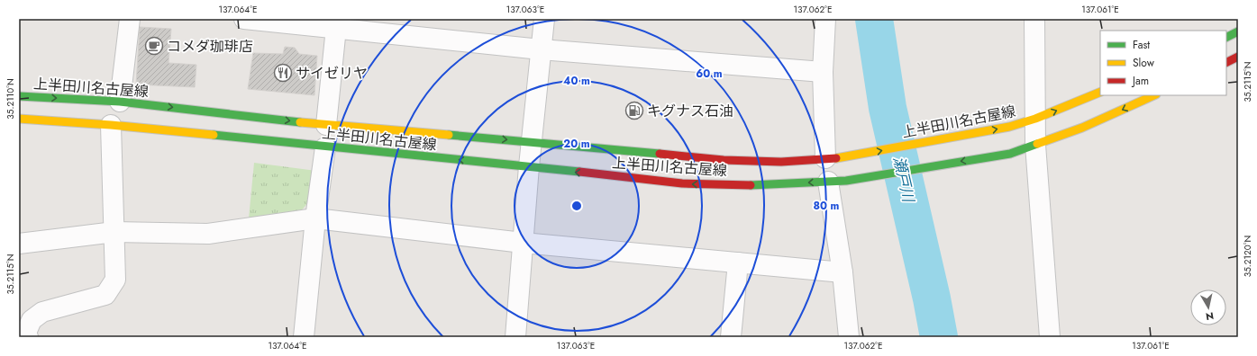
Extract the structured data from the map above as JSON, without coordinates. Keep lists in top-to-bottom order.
{
  "streets": {
    "main road": ["上半田川名古屋線"]
  },
  "water": ["瀬戸川"],
  "places": {
    "cafe": ["コメダ珈琲店"],
    "restaurant": ["サイゼリヤ"],
    "fuel station": ["キグナス石油"]
  },
  "legend": ["Fast", "Slow", "Jam"],
  "north": "bottom",
  "coordinates": [
    "137.064°E",
    "137.063°E",
    "137.062°E",
    "137.061°E",
    "35.2115°N",
    "35.2110°N",
    "35.2120°N"
  ],
  "rings": [
    "60 m",
    "40 m",
    "20 m",
    "80 m"
  ]
}
